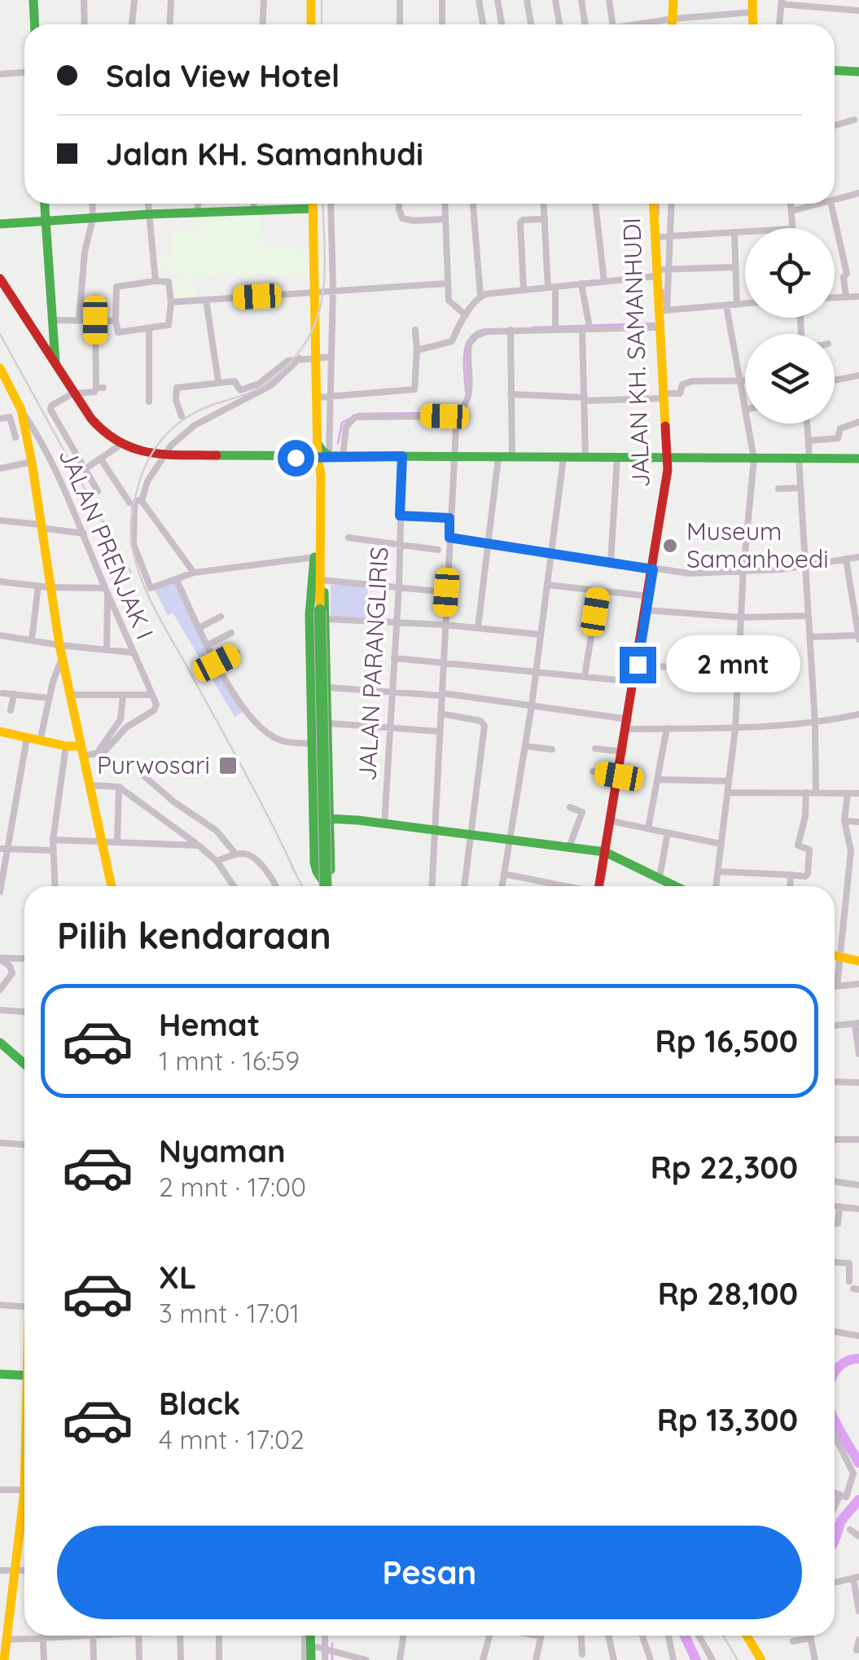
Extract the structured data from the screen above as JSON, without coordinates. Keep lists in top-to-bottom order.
{
  "streets": {
    "main road": ["JALAN KH. SAMANHUDI"],
    "street": ["JALAN PRENJAK I", "JALAN PARANGLIRIS"]
  },
  "places": {
    "other": ["Museum Samanhoedi"],
    "transit": ["Purwosari"]
  },
  "page": {
    "banner": ["Sala View Hotel", "Jalan KH. Samanhudi"],
    "bubble": "2 mnt",
    "heading": "Pilih kendaraan",
    "list": [
      {
        "name": "Hemat",
        "note": "1 mnt · 16:59",
        "value": "Rp 16,500"
      },
      {
        "name": "Nyaman",
        "note": "2 mnt · 17:00",
        "value": "Rp 22,300"
      },
      {
        "name": "XL",
        "note": "3 mnt · 17:01",
        "value": "Rp 28,100"
      },
      {
        "name": "Black",
        "note": "4 mnt · 17:02",
        "value": "Rp 13,300"
      }
    ],
    "buttons": "Pesan"
  }
}
